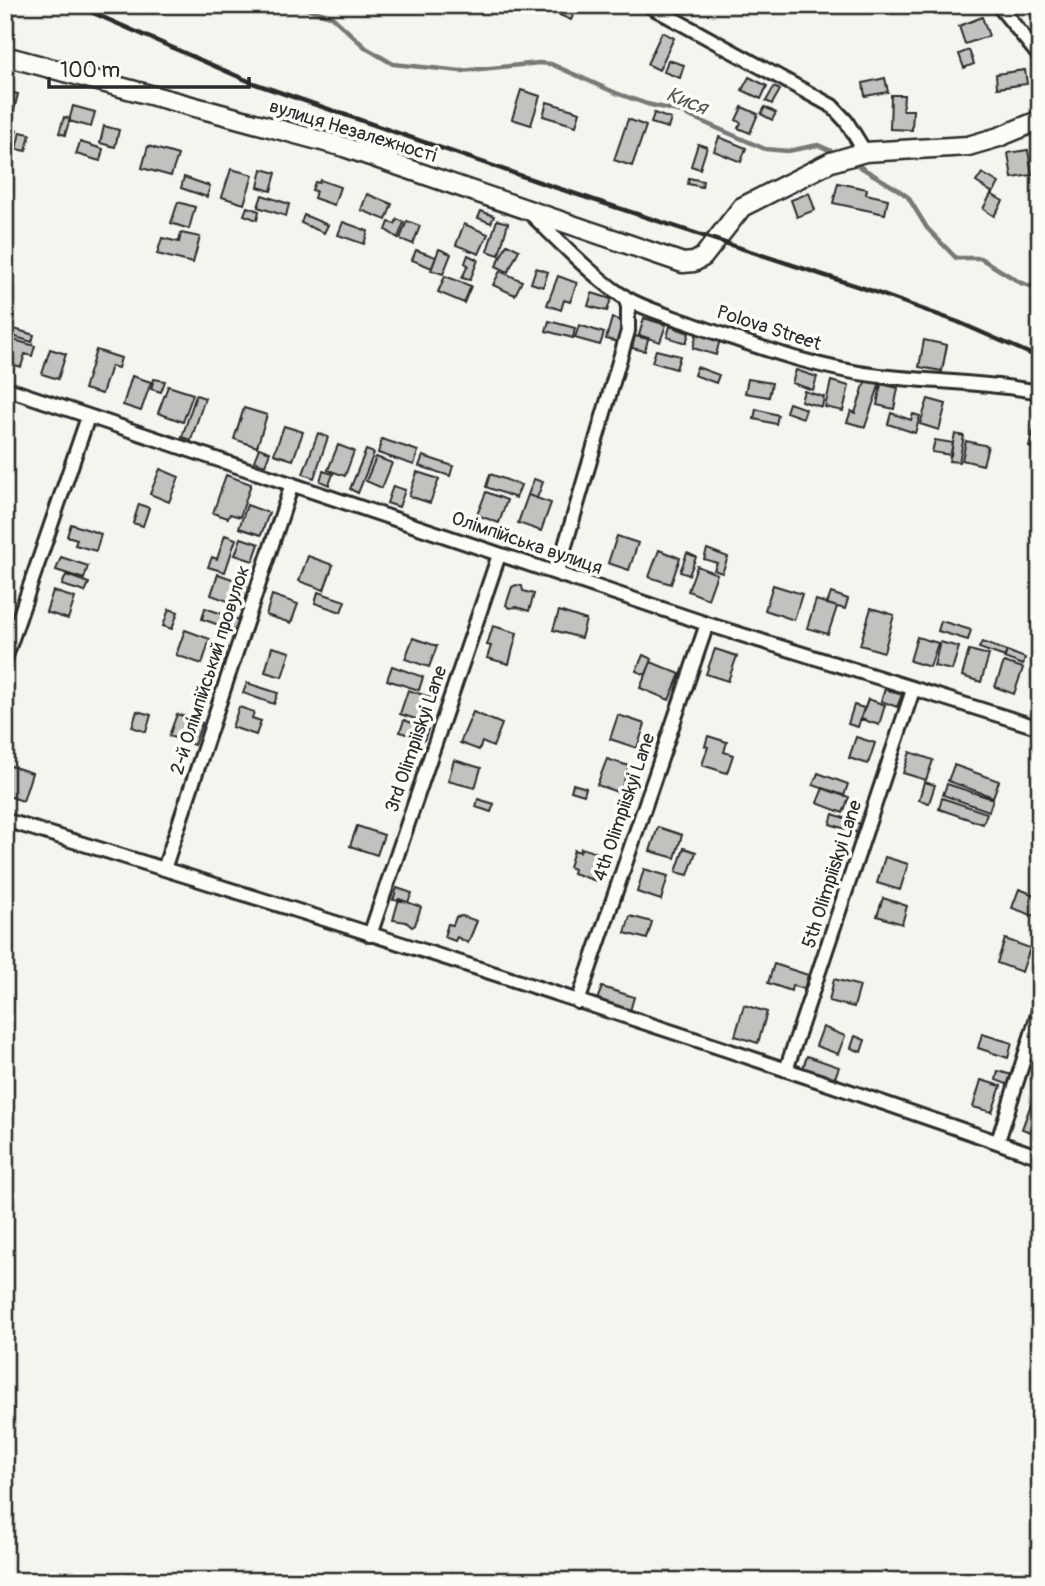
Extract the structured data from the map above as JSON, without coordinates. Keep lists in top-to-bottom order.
{
  "streets": {
    "street": [
      "вулиця Незалежності",
      "Polova Street",
      "Олімпійська вулиця",
      "2-й Олімпійський провулок",
      "3rd Olimpiiskyi Lane",
      "4th Olimpiiskyi Lane",
      "5th Olimpiiskyi Lane"
    ]
  },
  "crossings": [
    ["вулиця Незалежності", "Polova Street"],
    ["Олімпійська вулиця", "2-й Олімпійський провулок"],
    ["Олімпійська вулиця", "3rd Olimpiiskyi Lane"],
    ["Олімпійська вулиця", "4th Olimpiiskyi Lane"],
    ["Олімпійська вулиця", "5th Olimpiiskyi Lane"]
  ],
  "water": ["Кися"],
  "scale_bar": "100 m"
}
